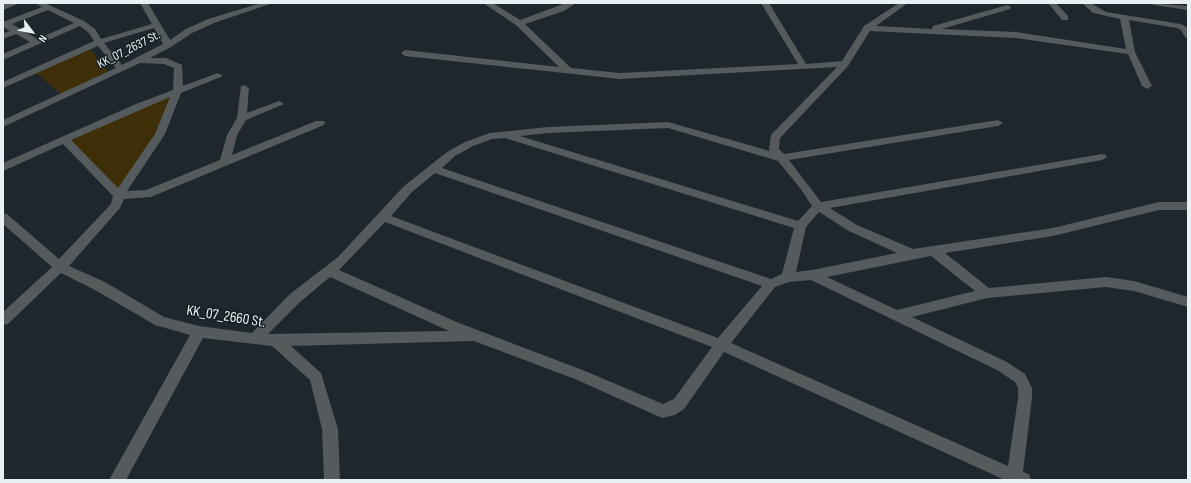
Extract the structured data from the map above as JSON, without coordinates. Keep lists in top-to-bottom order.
{
  "streets": {
    "street": ["KK_07_2637 St.", "KK_07_2660 St."]
  },
  "north": "bottom right"
}
